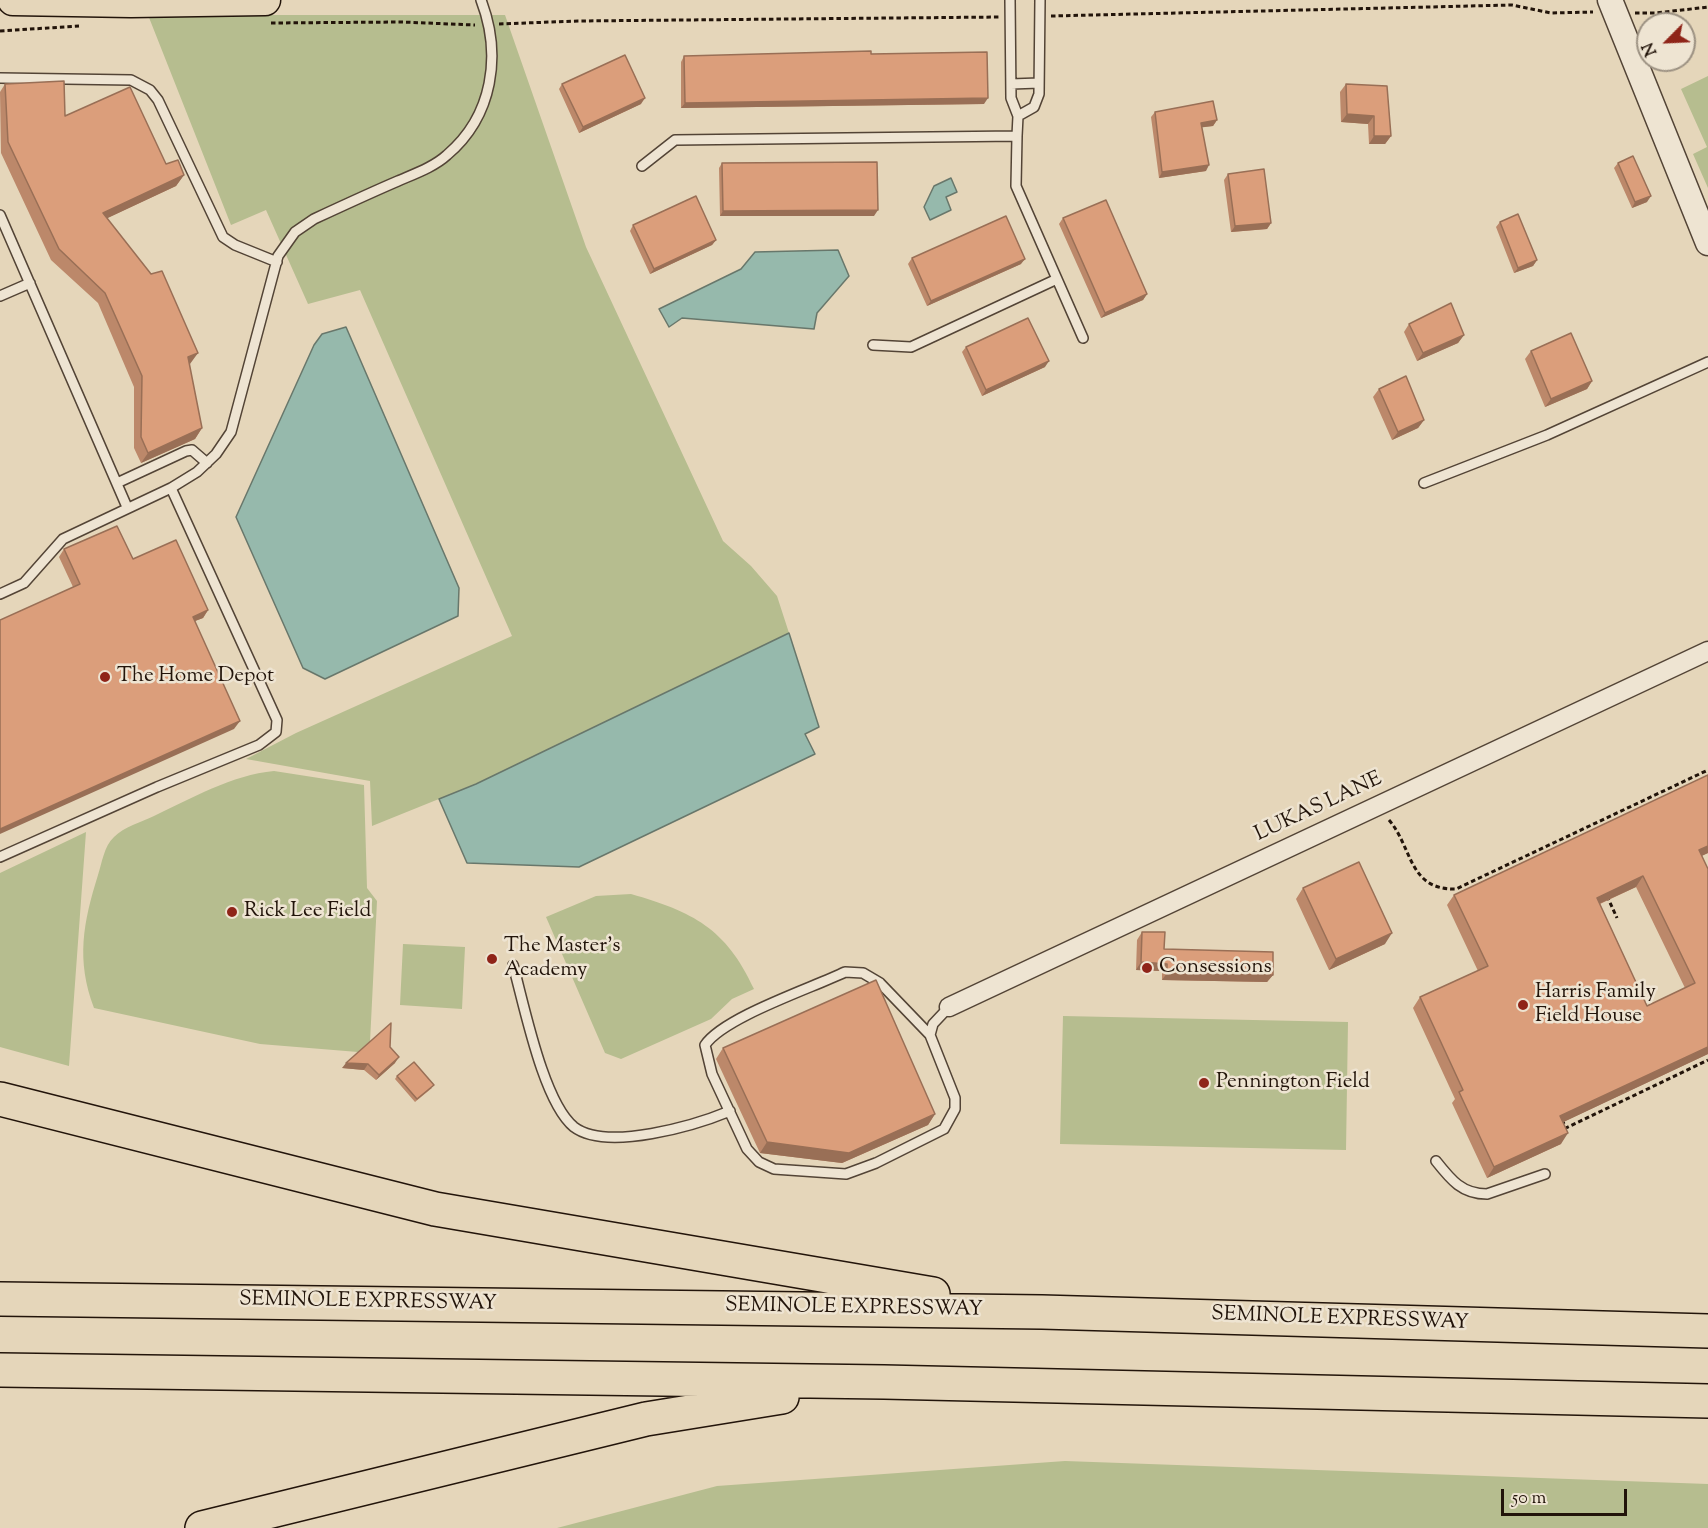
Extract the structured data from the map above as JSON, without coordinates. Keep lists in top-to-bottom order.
{
  "streets": {
    "highway": ["SEMINOLE EXPRESSWAY"],
    "street": ["LUKAS LANE"]
  },
  "places": [
    "The Home Depot",
    "Rick Lee Field",
    "The Master's Academy",
    "Consessions",
    "Harris Family Field House",
    "Pennington Field"
  ],
  "scale_bar": "50 m",
  "north": "bottom left"
}
